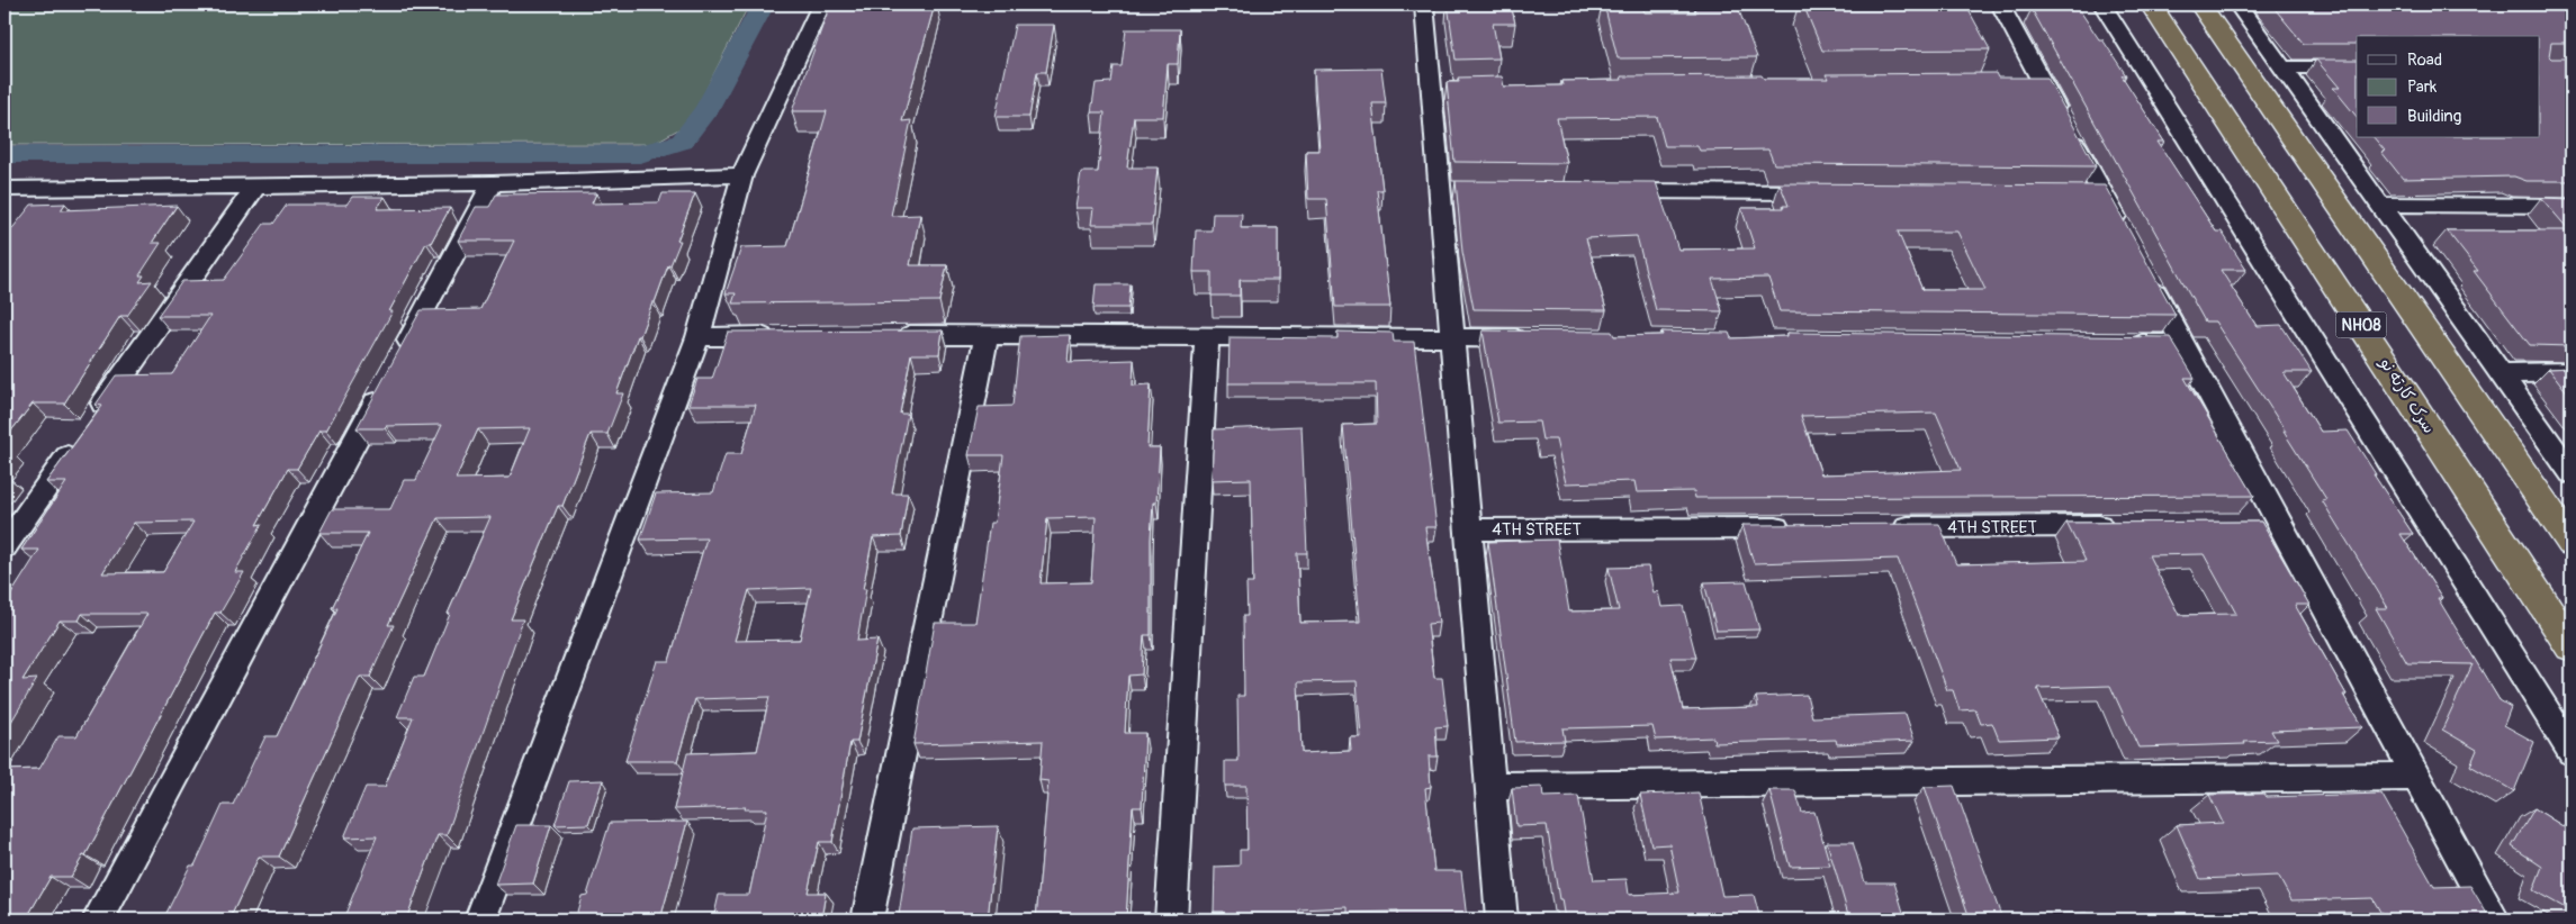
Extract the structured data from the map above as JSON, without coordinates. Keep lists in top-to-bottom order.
{
  "streets": {
    "highway": ["NH08", "سرک کارته نو"],
    "street": ["4TH STREET"]
  },
  "legend": ["Road", "Park", "Building"]
}
